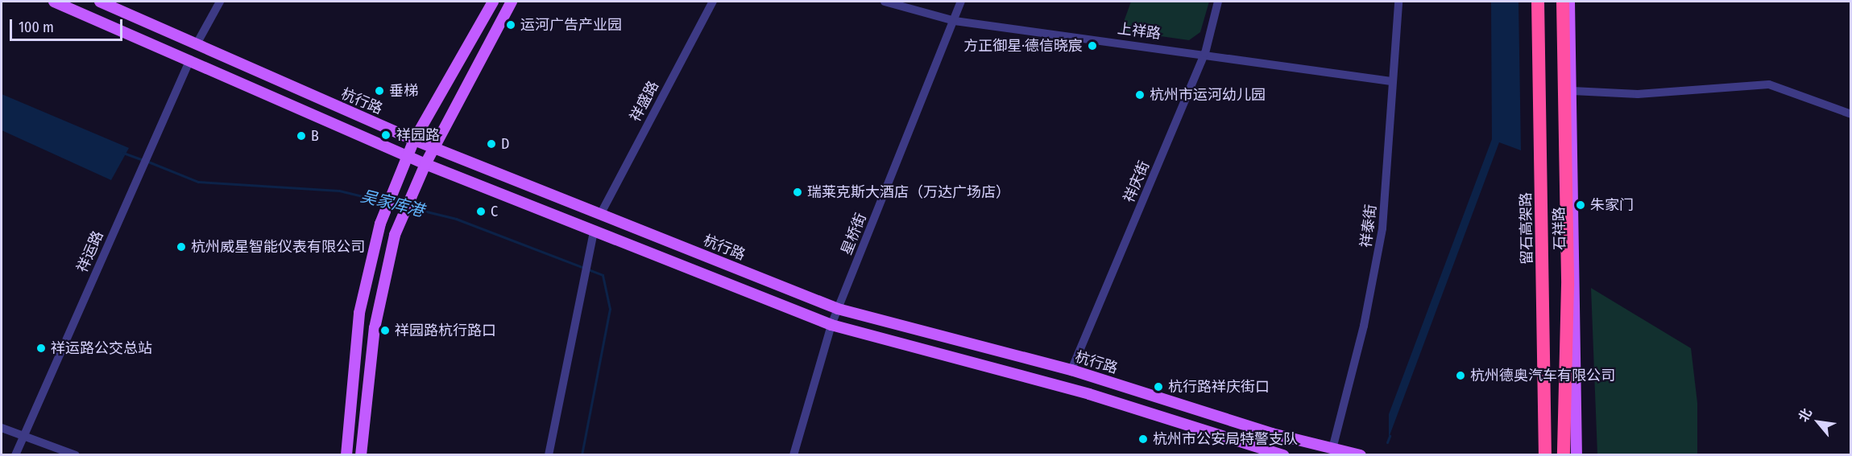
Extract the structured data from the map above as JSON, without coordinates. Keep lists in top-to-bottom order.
{
  "streets": {
    "highway": ["留石高架路"],
    "main road": ["杭行路", "石祥路"],
    "street": [
      "上祥路",
      "祥盛路",
      "祥庆街",
      "祥泰街",
      "星桥街",
      "祥运路"
    ]
  },
  "crossings": [
    ["上祥路", "祥庆街"],
    ["上祥路", "祥泰街"],
    ["上祥路", "星桥街"],
    ["杭行路", "祥盛路"],
    ["杭行路", "祥庆街"],
    ["杭行路", "祥泰街"],
    ["杭行路", "星桥街"]
  ],
  "water": ["吴家库港"],
  "places": [
    "运河广告产业园",
    "方正御星·德信晓宸",
    "垂梯",
    "杭州市运河幼儿园",
    "祥园路",
    "B",
    "D",
    "瑞莱克斯大酒店（万达广场店）",
    "朱家门",
    "C",
    "杭州威星智能仪表有限公司",
    "祥园路杭行路口",
    "祥运路公交总站",
    "杭州德奥汽车有限公司",
    "杭行路祥庆街口",
    "杭州市公安局特警支队"
  ],
  "scale_bar": "100 m",
  "north": "top left"
}
